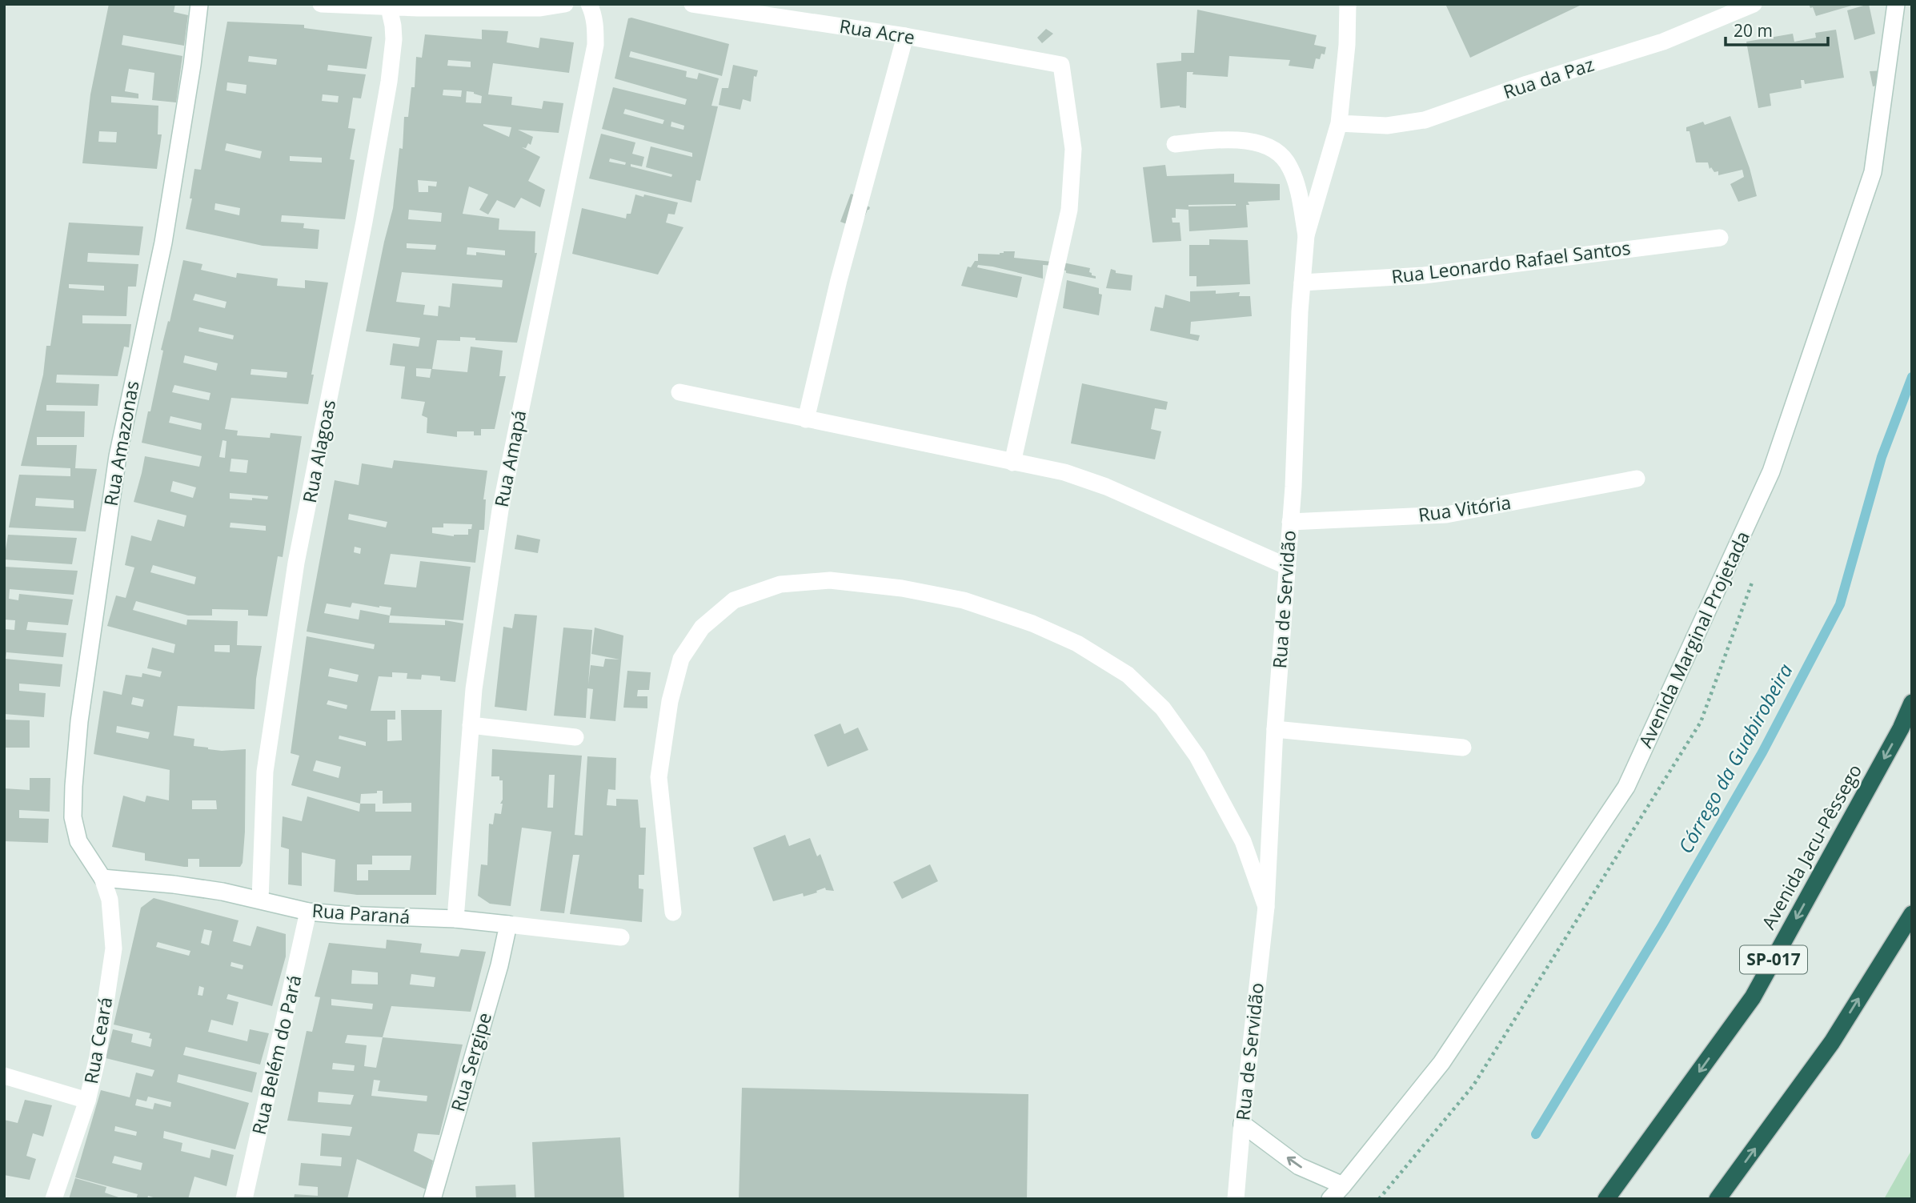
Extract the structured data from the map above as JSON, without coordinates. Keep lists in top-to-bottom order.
{
  "streets": {
    "highway": ["Avenida Jacu-Pêssego", "SP-017"],
    "street": [
      "Rua Acre",
      "Rua da Paz",
      "Rua Leonardo Rafael Santos",
      "Rua Amazonas",
      "Rua Alagoas",
      "Rua Amapá",
      "Rua Vitória",
      "Rua de Servidão",
      "Avenida Marginal Projetada",
      "Rua Paraná",
      "Rua Ceará",
      "Rua Belém do Pará",
      "Rua Sergipe"
    ]
  },
  "crossings": [
    ["Rua da Paz", "Rua de Servidão"],
    ["Rua Leonardo Rafael Santos", "Rua de Servidão"],
    ["Rua Amazonas", "Rua Paraná"],
    ["Rua Amazonas", "Rua Ceará"],
    ["Rua Alagoas", "Rua Paraná"],
    ["Rua Amapá", "Rua Paraná"],
    ["Rua Vitória", "Rua de Servidão"],
    ["Rua Paraná", "Rua Ceará"],
    ["Rua Paraná", "Rua Belém do Pará"],
    ["Rua Paraná", "Rua Sergipe"]
  ],
  "water": ["Córrego da Guabirobeira"],
  "scale_bar": "20 m"
}
